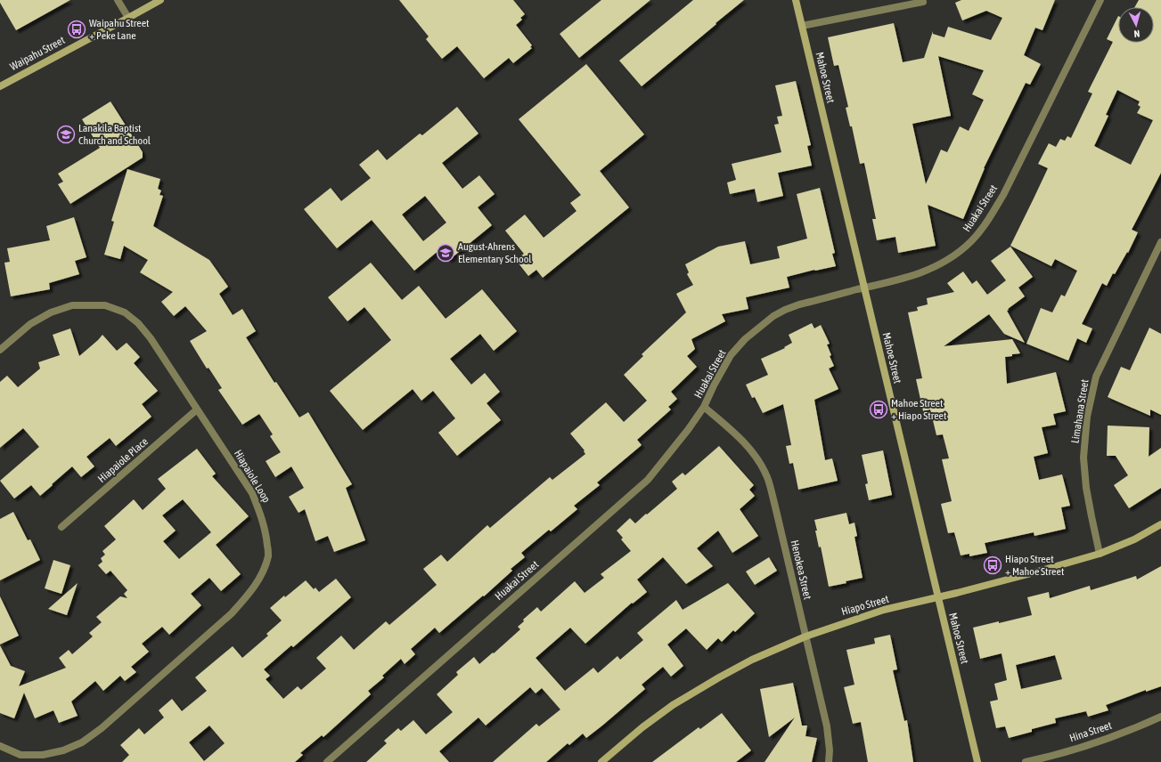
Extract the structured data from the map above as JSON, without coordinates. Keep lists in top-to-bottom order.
{
  "streets": {
    "street": [
      "Waipahu Street",
      "Mahoe Street",
      "Huakai Street",
      "Limahana Street",
      "Hiapaiole Place",
      "Hiapaiole Loop",
      "Henokea Street",
      "Hiapo Street",
      "Hina Street"
    ]
  },
  "crossings": [
    ["Mahoe Street", "Huakai Street"],
    ["Mahoe Street", "Hiapo Street"],
    ["Huakai Street", "Henokea Street"],
    ["Limahana Street", "Hiapo Street"],
    ["Hiapaiole Place", "Hiapaiole Loop"],
    ["Henokea Street", "Hiapo Street"]
  ],
  "places": {
    "bus stop": ["Waipahu Street + Peke Lane", "Mahoe Street + Hiapo Street", "Hiapo Street + Mahoe Street"],
    "school or university": ["Lanakila Baptist Church and School", "August-Ahrens Elementary School"]
  },
  "north": "bottom"
}
